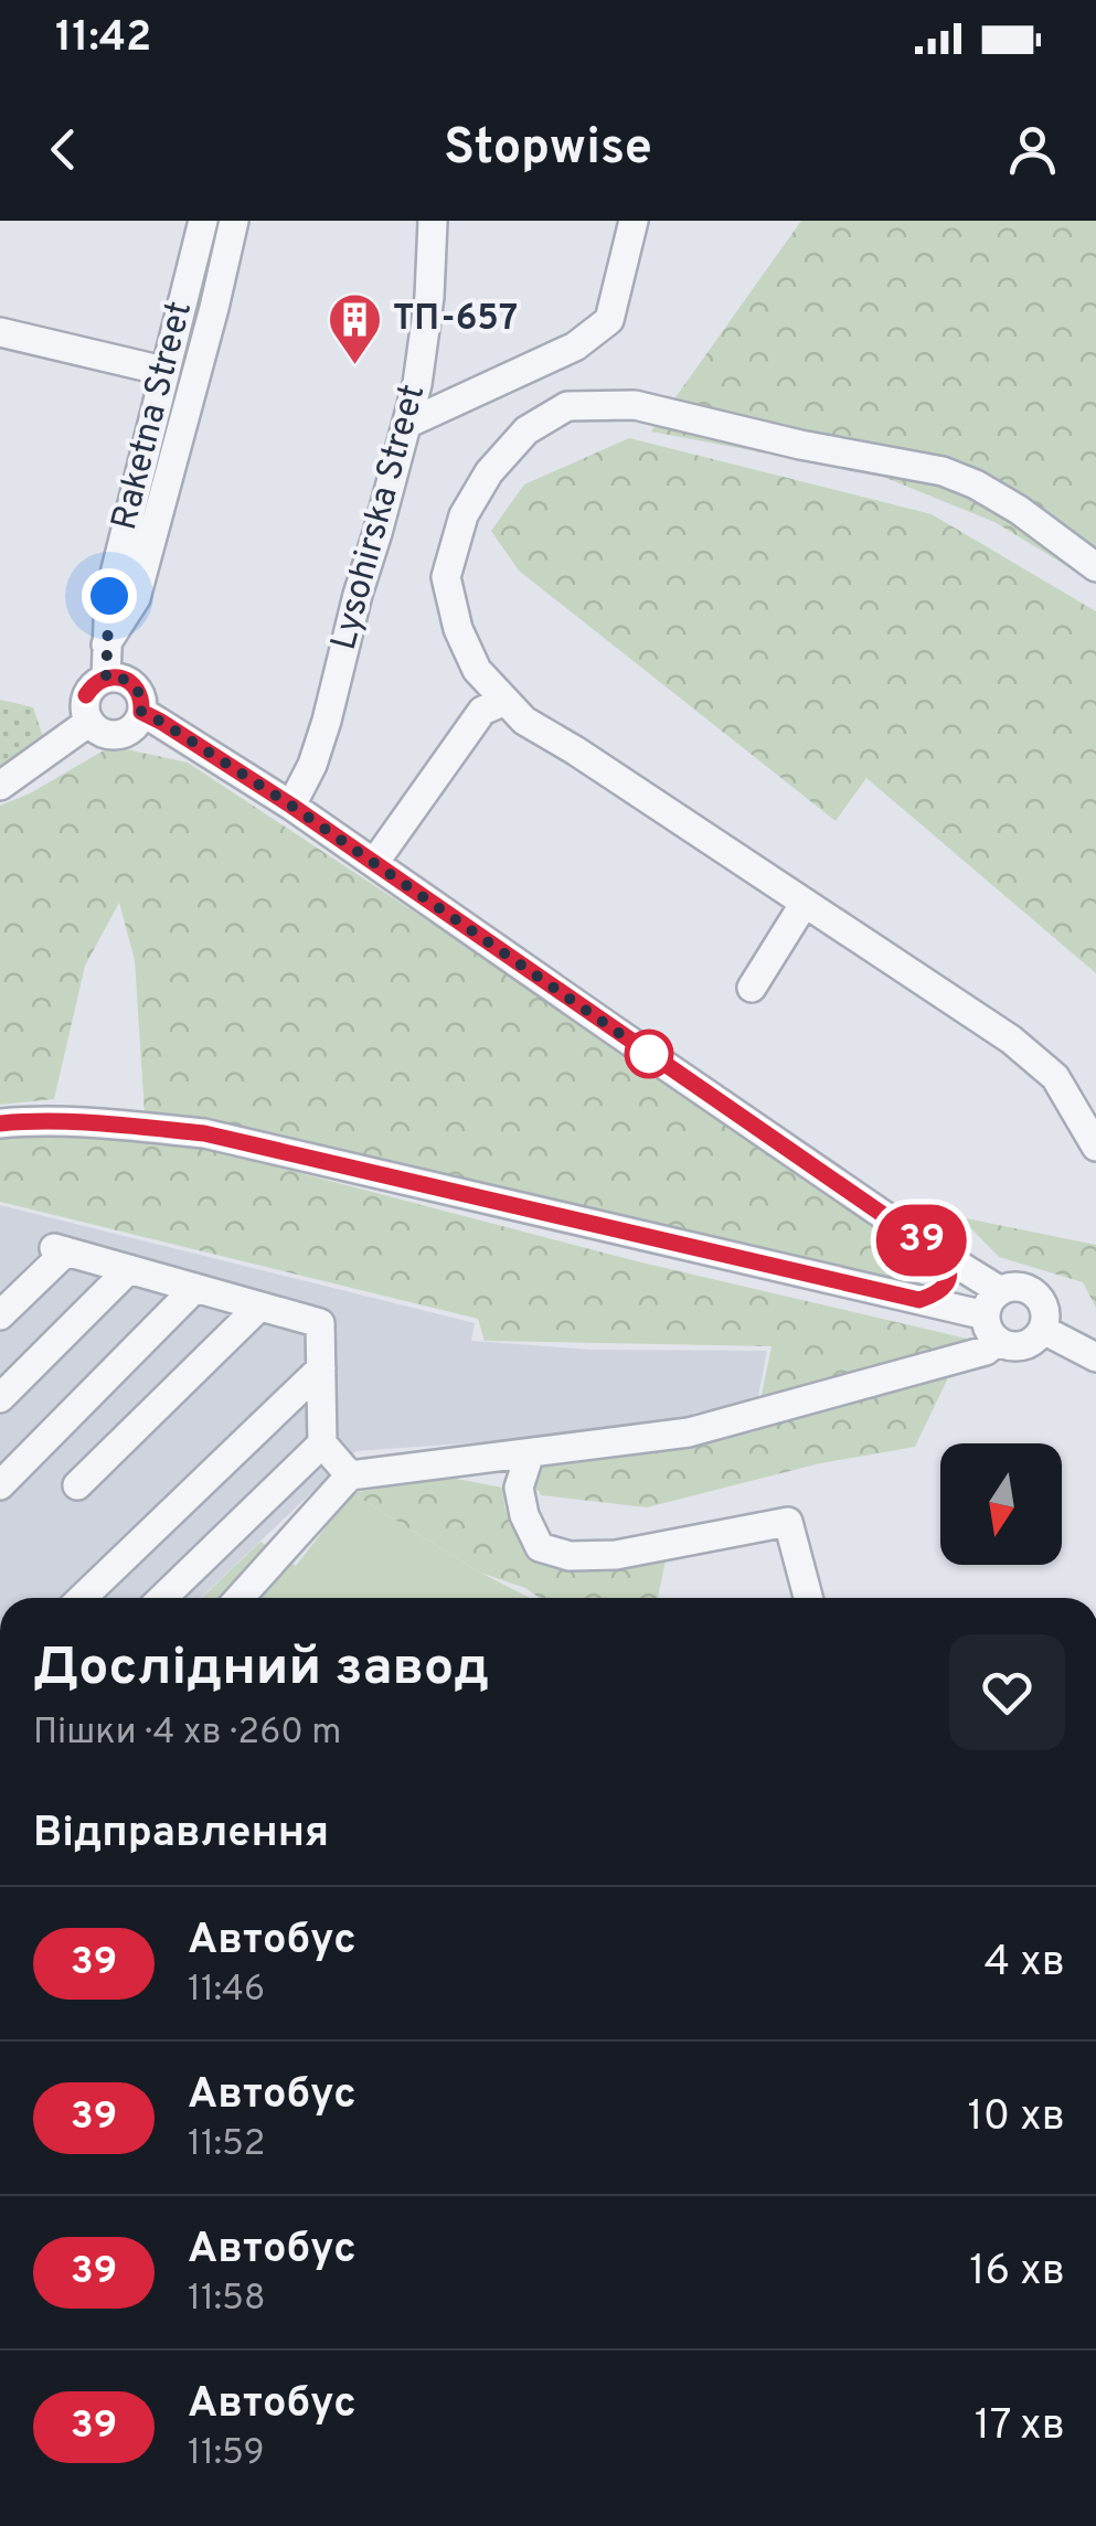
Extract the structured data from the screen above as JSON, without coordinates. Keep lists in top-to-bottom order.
{
  "streets": {
    "street": ["Raketna Street", "Lysohirska Street"]
  },
  "places": {
    "building": ["ТП-657"]
  },
  "lines": ["bus line 39"],
  "north": "bottom",
  "page": {
    "status": "11:42",
    "header": "Stopwise",
    "on_map": "39",
    "heading": [
      ["Дослідний завод", "Пішки · 4 хв · 260 m"],
      "Відправлення"
    ],
    "list": [
      {
        "mark": "39",
        "name": "Автобус",
        "note": "11:46",
        "value": "4 хв"
      },
      {
        "mark": "39",
        "name": "Автобус",
        "note": "11:52",
        "value": "10 хв"
      },
      {
        "mark": "39",
        "name": "Автобус",
        "note": "11:58",
        "value": "16 хв"
      },
      {
        "mark": "39",
        "name": "Автобус",
        "note": "11:59",
        "value": "17 хв"
      }
    ]
  }
}
